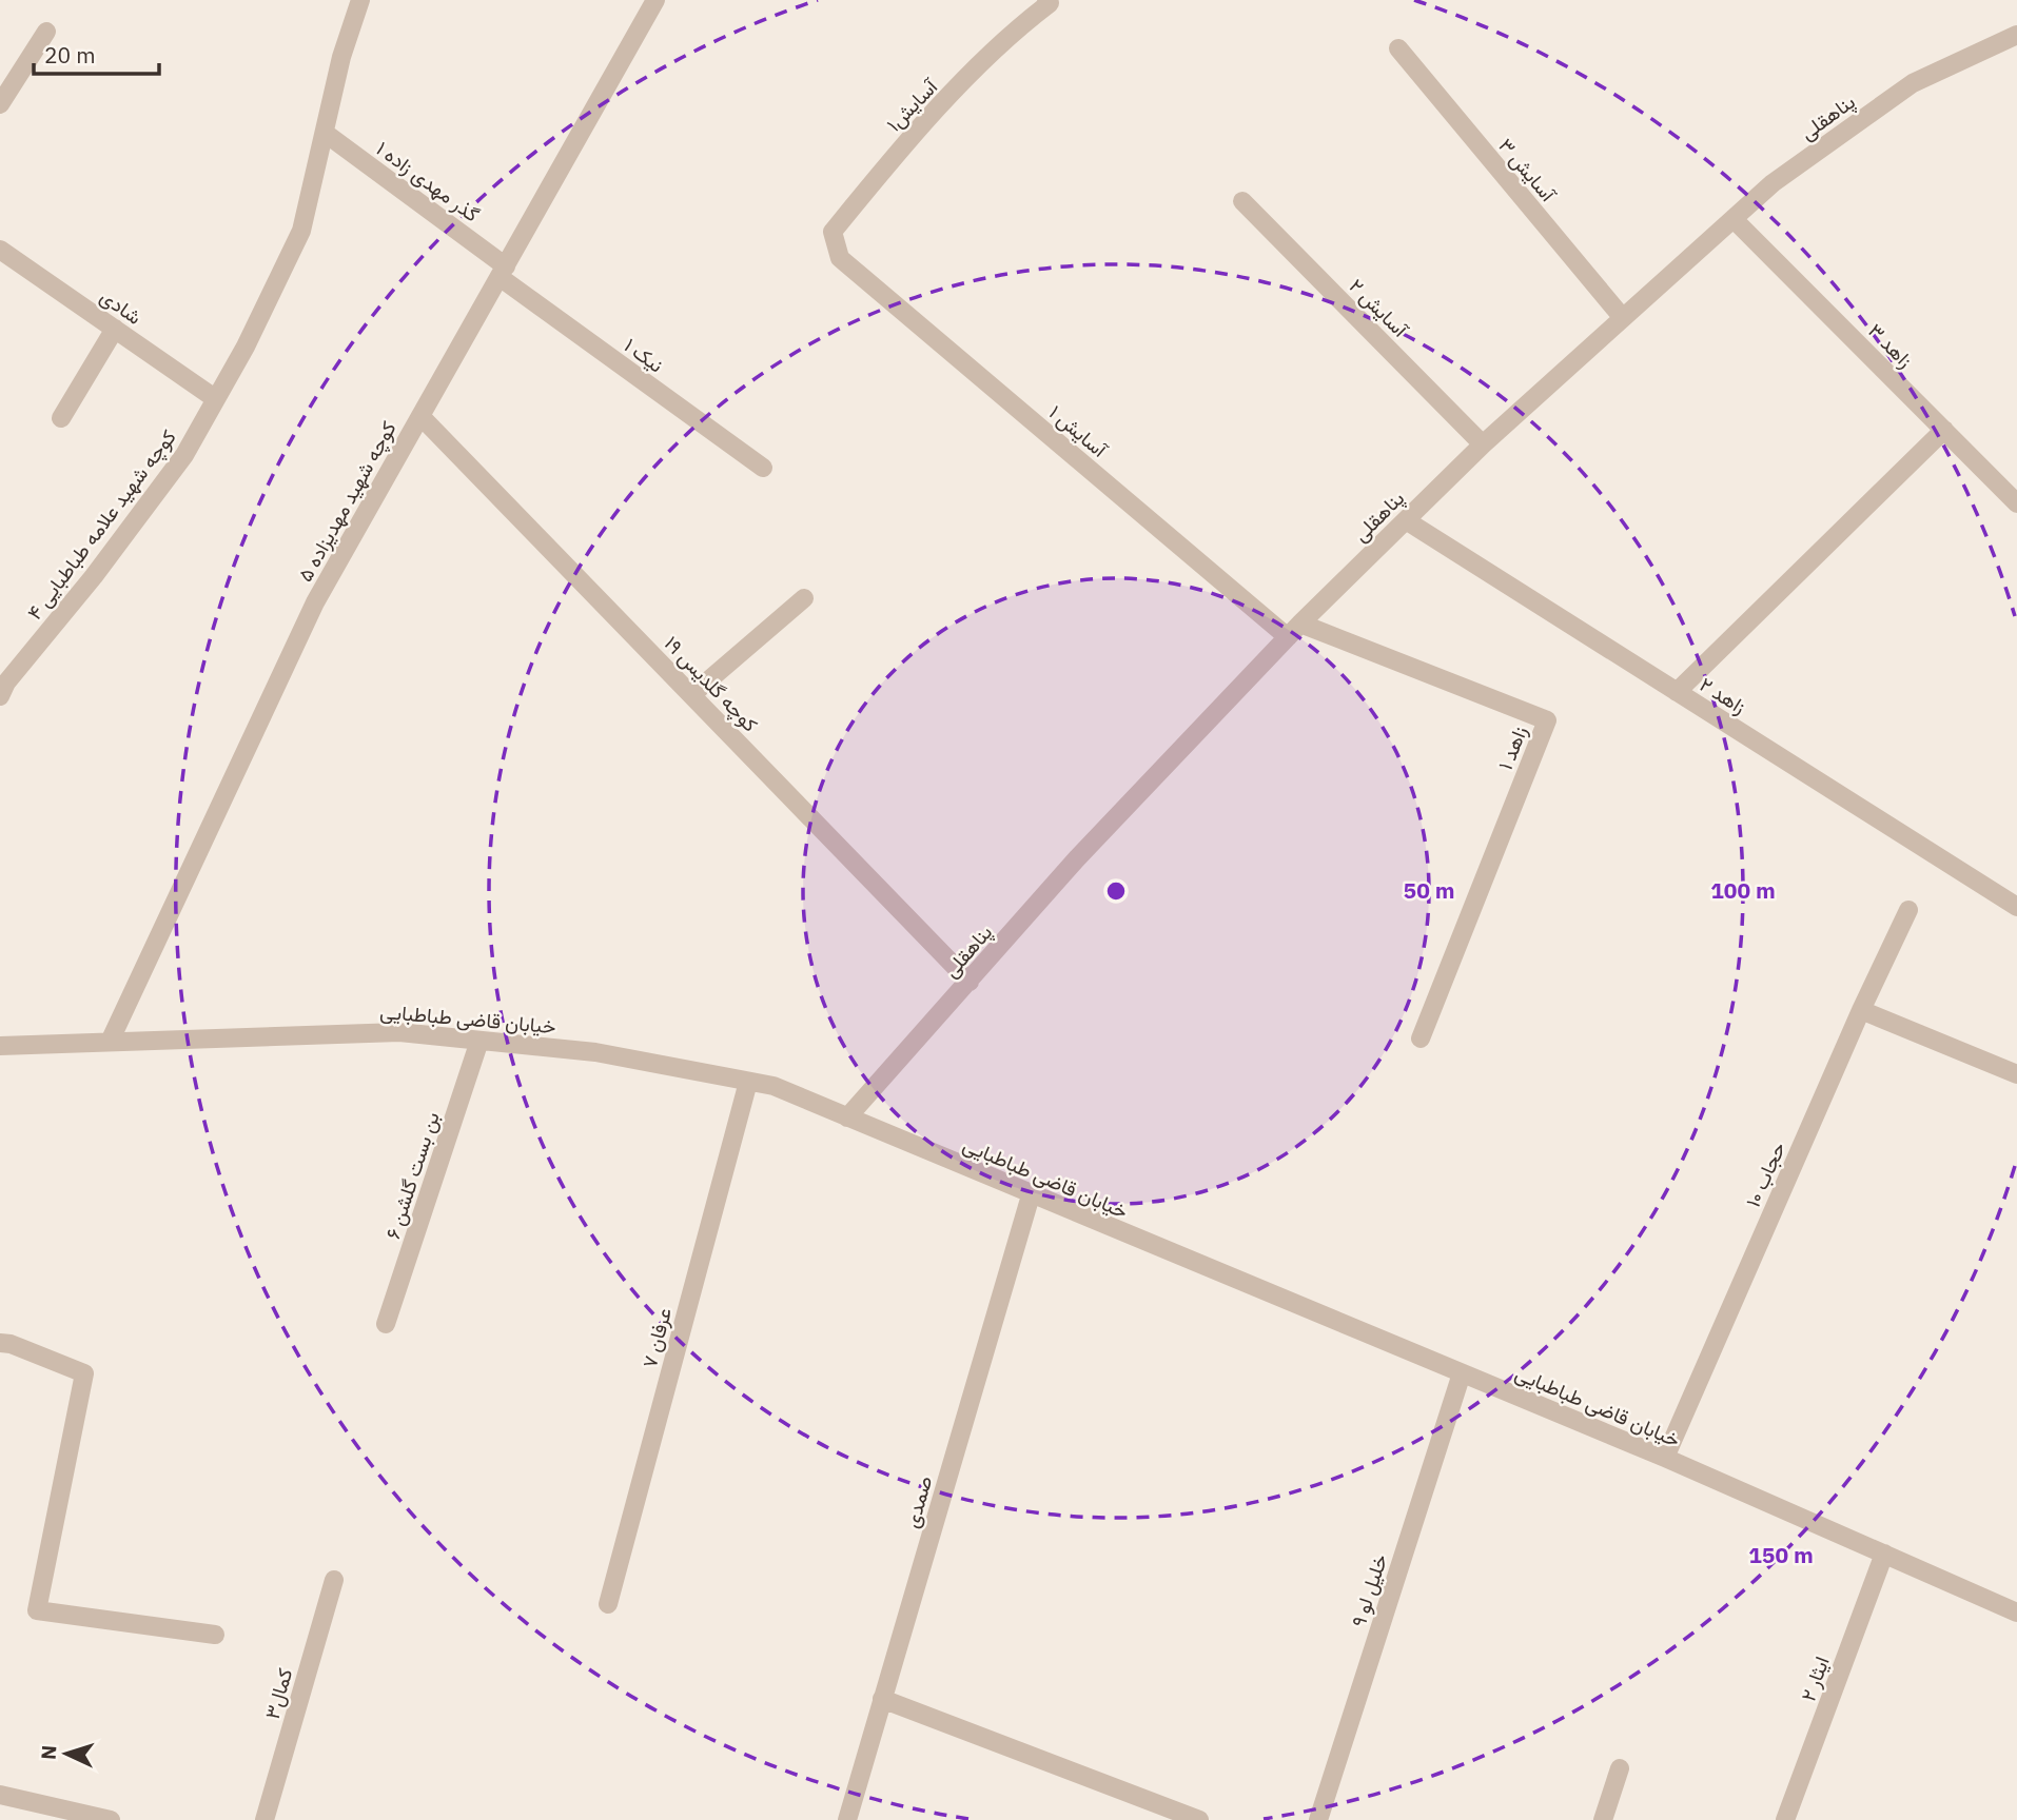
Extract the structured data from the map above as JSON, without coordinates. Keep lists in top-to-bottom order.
{
  "streets": {
    "street": [
      "آسایش۱",
      "پناهقلی",
      "آسایش ۳",
      "گذر مهدی زاده ۱",
      "شادی",
      "آسایش ۲",
      "زاهد ۳",
      "نیک ۱",
      "آسایش ۱",
      "کوچه شهید مهدیزاده ۵",
      "کوچه شهید علامه طباطبایی ۴",
      "کوچه گلدیس ۱۹",
      "زاهد ۲",
      "زاهد ۱",
      "خیابان قاضی طباطبایی",
      "حجاب ۱۰",
      "بن بست گلشن ۶",
      "عرفان ۷",
      "صمدی",
      "خلیل لو ۹",
      "ایثار ۲",
      "کمال۳"
    ]
  },
  "crossings": [
    ["آسایش۱", "آسایش ۱"],
    ["پناهقلی", "آسایش ۳"],
    ["پناهقلی", "آسایش ۲"],
    ["پناهقلی", "زاهد ۳"],
    ["پناهقلی", "آسایش ۱"],
    ["پناهقلی", "کوچه گلدیس ۱۹"],
    ["پناهقلی", "زاهد ۲"],
    ["پناهقلی", "زاهد ۱"],
    ["پناهقلی", "خیابان قاضی طباطبایی"],
    ["گذر مهدی زاده ۱", "نیک ۱"],
    ["گذر مهدی زاده ۱", "کوچه شهید مهدیزاده ۵"],
    ["گذر مهدی زاده ۱", "کوچه شهید علامه طباطبایی ۴"],
    ["شادی", "کوچه شهید علامه طباطبایی ۴"],
    ["نیک ۱", "کوچه شهید مهدیزاده ۵"],
    ["آسایش ۱", "زاهد ۱"],
    ["کوچه شهید مهدیزاده ۵", "کوچه گلدیس ۱۹"],
    ["کوچه شهید مهدیزاده ۵", "خیابان قاضی طباطبایی"],
    ["خیابان قاضی طباطبایی", "حجاب ۱۰"],
    ["خیابان قاضی طباطبایی", "بن بست گلشن ۶"],
    ["خیابان قاضی طباطبایی", "عرفان ۷"],
    ["خیابان قاضی طباطبایی", "صمدی"],
    ["خیابان قاضی طباطبایی", "خلیل لو ۹"],
    ["خیابان قاضی طباطبایی", "ایثار ۲"]
  ],
  "scale_bar": "20 m",
  "north": "left",
  "rings": ["50 m", "100 m", "150 m"]
}
